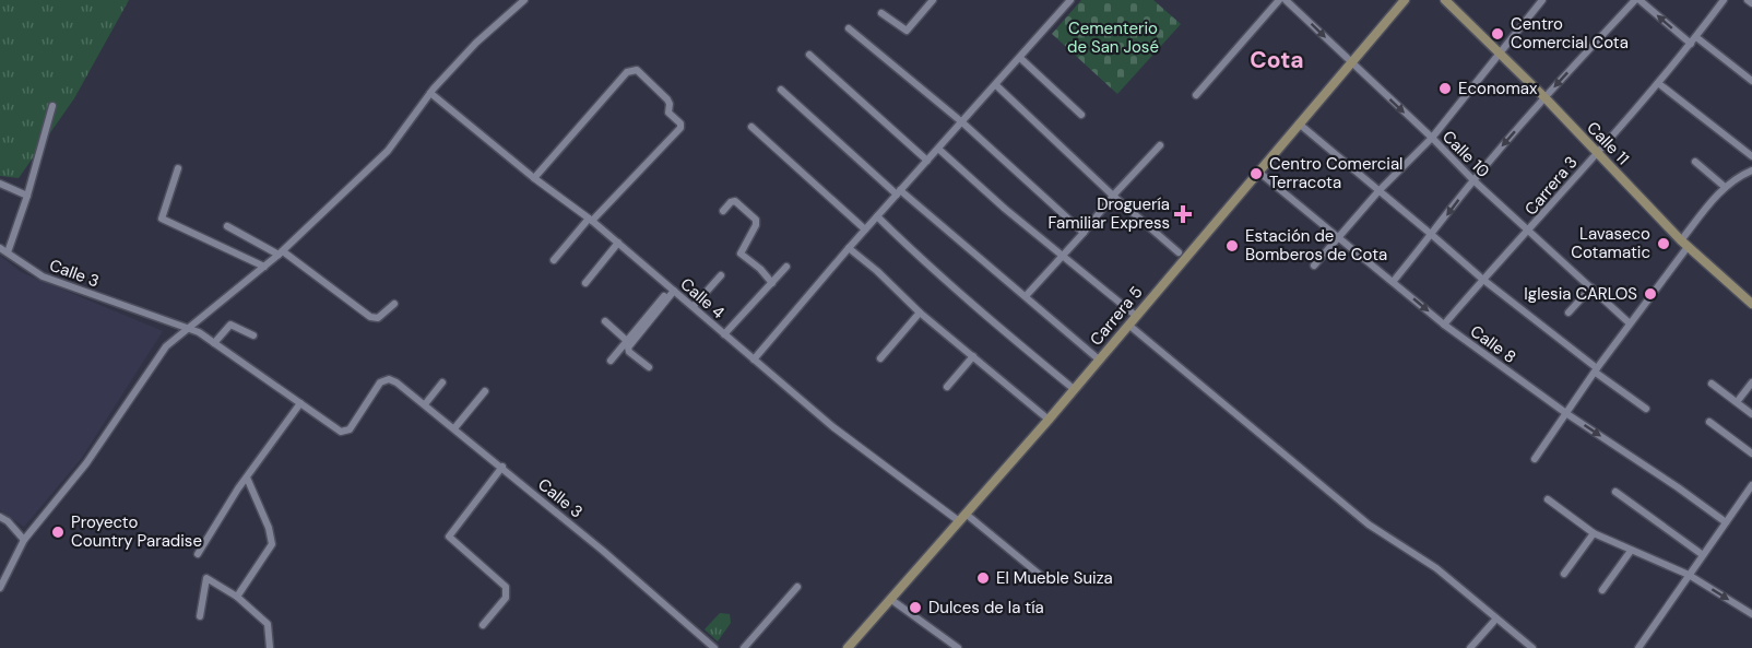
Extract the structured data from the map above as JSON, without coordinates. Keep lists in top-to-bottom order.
{
  "streets": {
    "main road": ["Calle 11", "Carrera 5"],
    "street": [
      "Calle 10",
      "Carrera 3",
      "Calle 3",
      "Calle 4",
      "Calle 8"
    ]
  },
  "crossings": [
    ["Calle 11", "Carrera 3"],
    ["Calle 10", "Carrera 3"],
    ["Calle 10", "Carrera 5"],
    ["Carrera 3", "Calle 8"],
    ["Calle 4", "Carrera 5"],
    ["Carrera 5", "Calle 8"]
  ],
  "one_way": ["Calle 10"],
  "districts": ["Cota"],
  "parks": ["Cementerio de San José"],
  "places": {
    "other": [
      "Centro Comercial Cota",
      "Economax",
      "Centro Comercial Terracota",
      "Lavaseco Cotamatic",
      "Estación de Bomberos de Cota",
      "Iglesia CARLOS",
      "Proyecto Country Paradise",
      "El Mueble Suiza",
      "Dulces de la tía"
    ],
    "health": ["Droguería Familiar Express"]
  }
}
